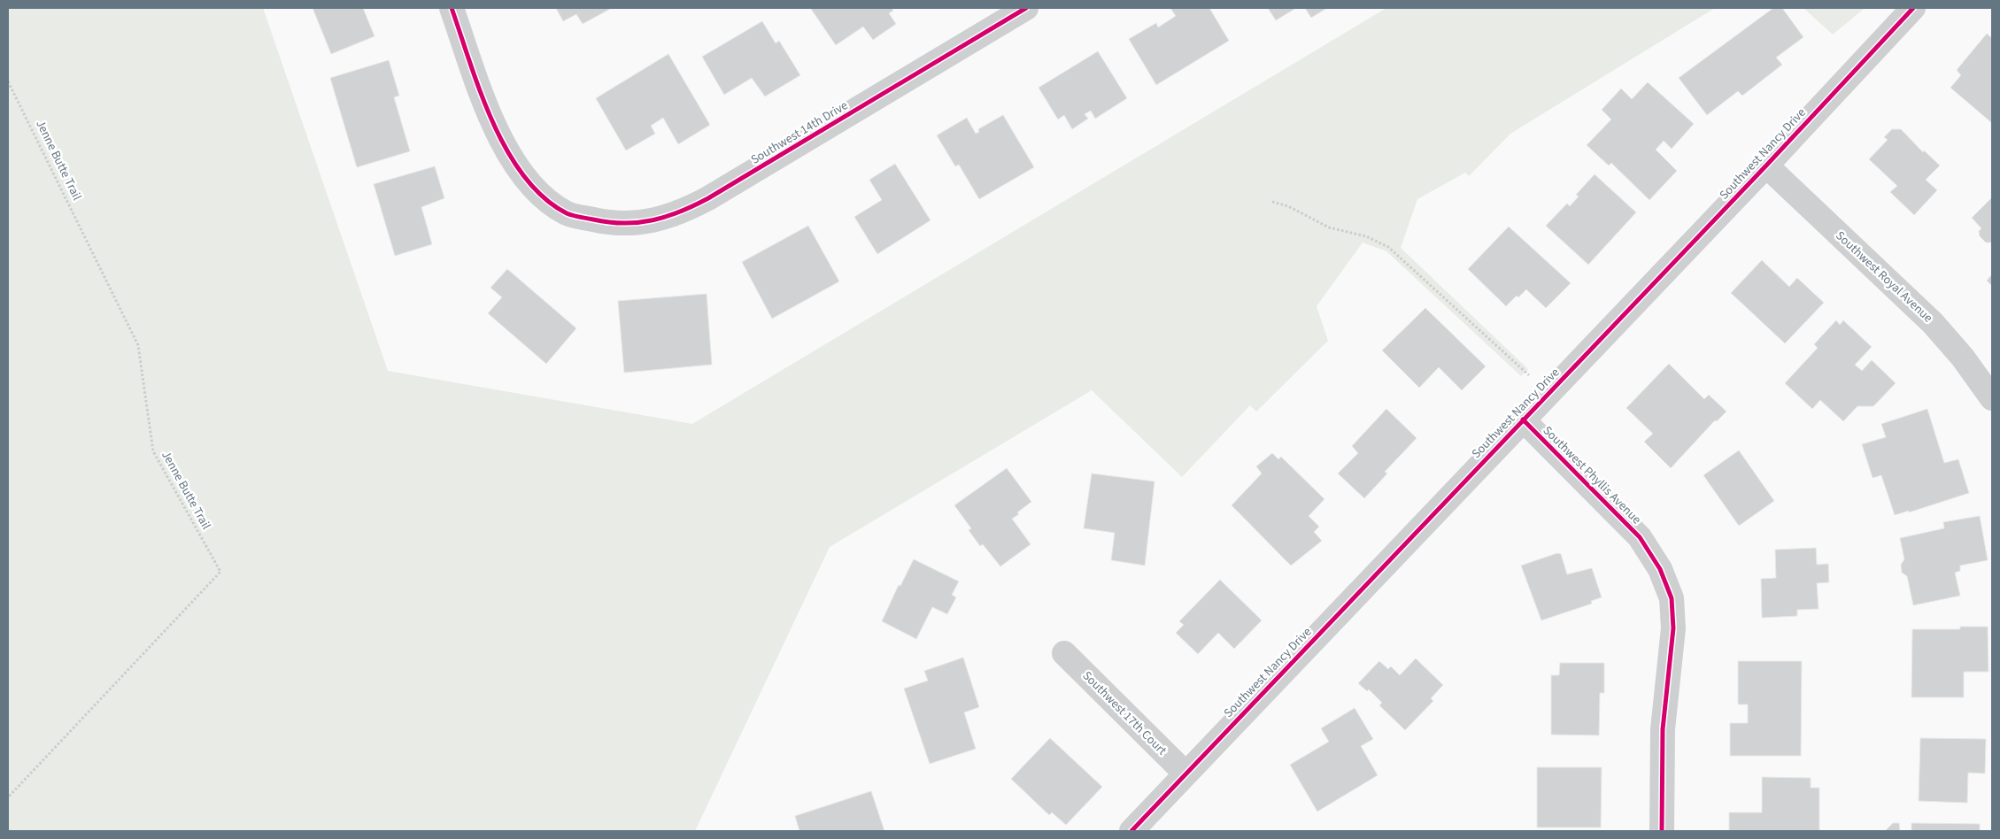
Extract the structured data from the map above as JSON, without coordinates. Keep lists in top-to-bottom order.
{
  "streets": {
    "street": [
      "Southwest 14th Drive",
      "Southwest Nancy Drive",
      "Southwest Royal Avenue",
      "Southwest Phyllis Avenue",
      "Southwest 17th Court"
    ],
    "path": ["Jenne Butte Trail"]
  },
  "crossings": [
    ["Southwest Nancy Drive", "Southwest Royal Avenue"],
    ["Southwest Nancy Drive", "Southwest Phyllis Avenue"],
    ["Southwest Nancy Drive", "Southwest 17th Court"]
  ]
}
